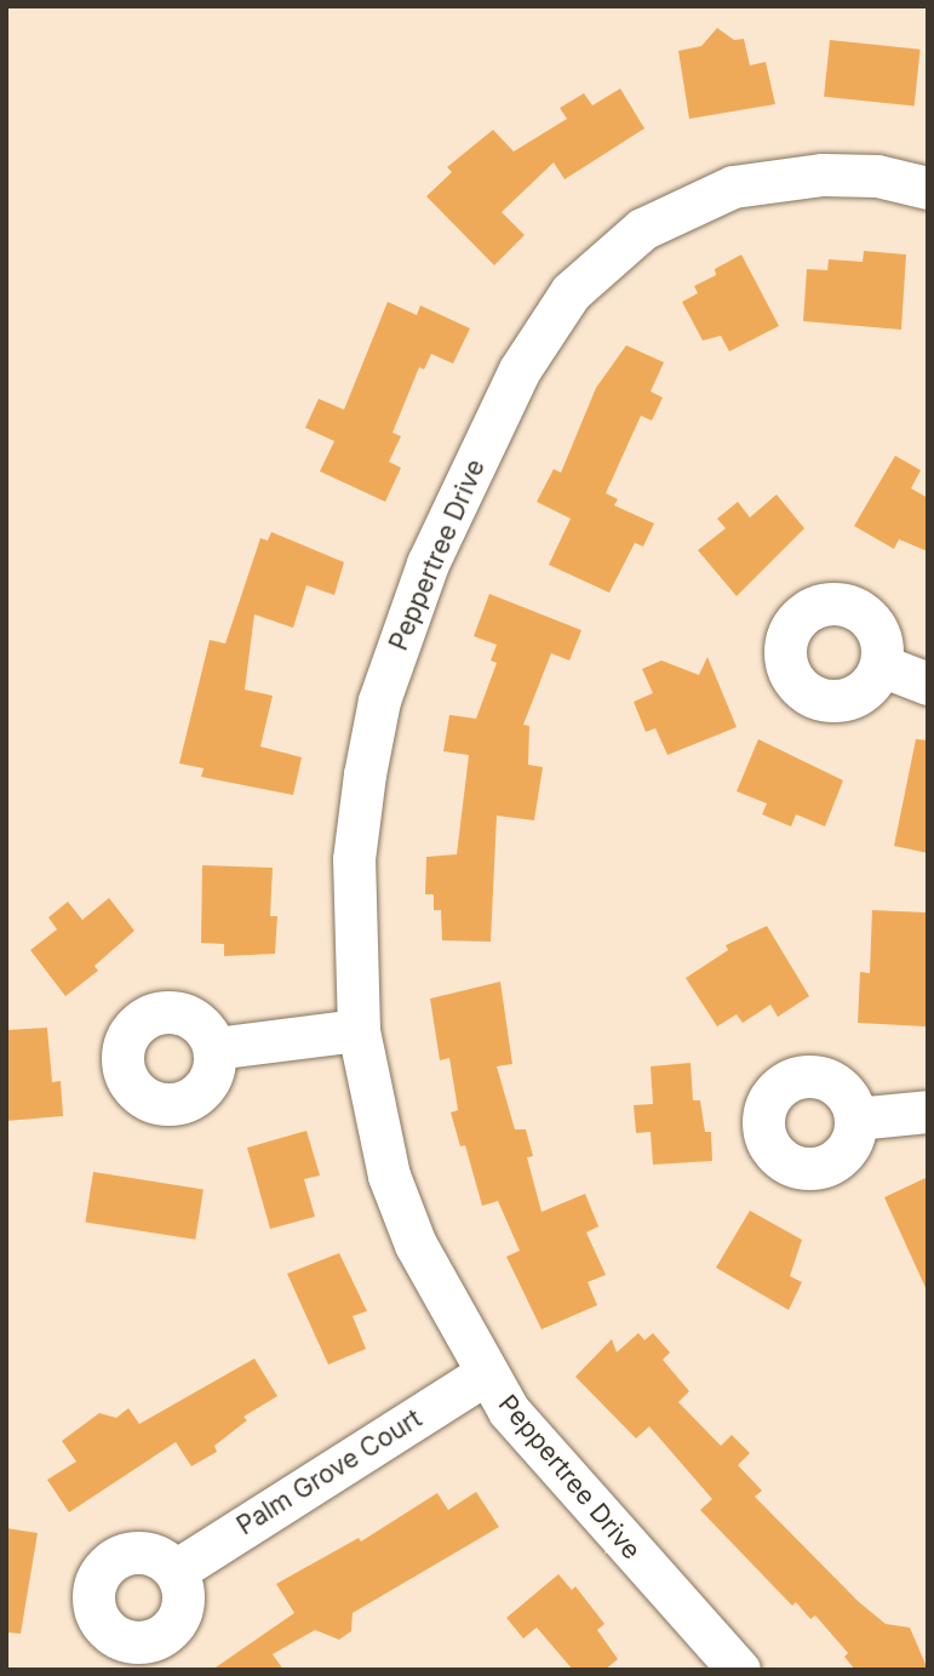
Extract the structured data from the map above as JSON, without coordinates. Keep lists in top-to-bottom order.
{
  "streets": {
    "street": ["Peppertree Drive", "Palm Grove Court"]
  },
  "crossings": [
    ["Peppertree Drive", "Palm Grove Court"]
  ]
}
